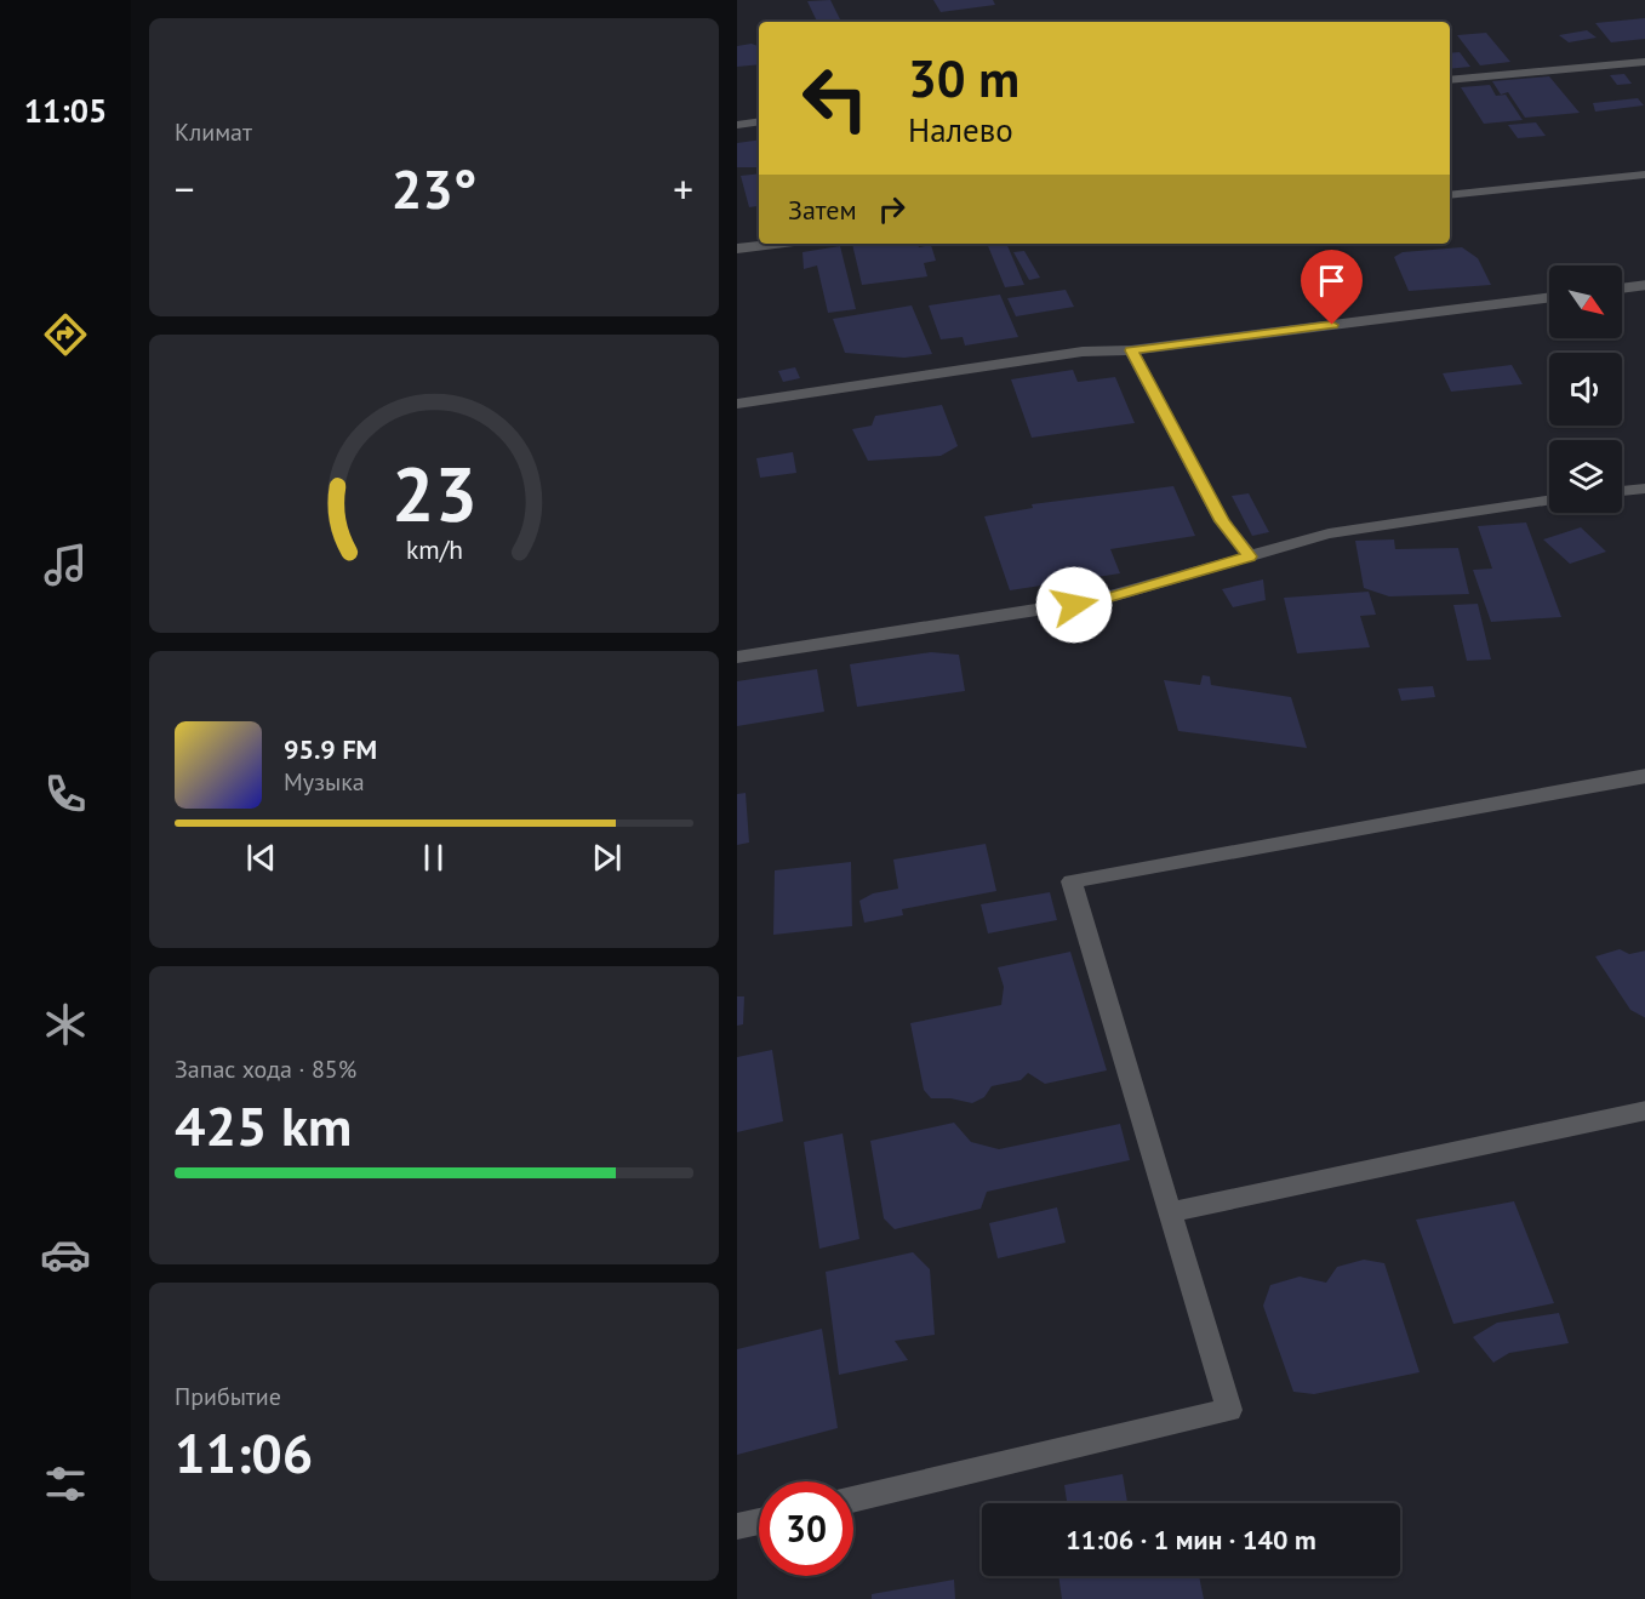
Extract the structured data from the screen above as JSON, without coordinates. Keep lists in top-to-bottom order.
{
  "north": "bottom right",
  "page": {
    "tabs": "11:05",
    "tile": [
      "Климат",
      ["Запас хода · 85%", "425 km"],
      ["Прибытие", "11:06"]
    ],
    "turn": ["30 m", "Налево"],
    "heat": ["−", "23°", "+"],
    "then": "Затем",
    "song": ["95.9 FM", "Музыка"],
    "limit": "30",
    "trip": "11:06 · 1 мин · 140 m",
    "gauge": ["23", "km/h"]
  }
}
